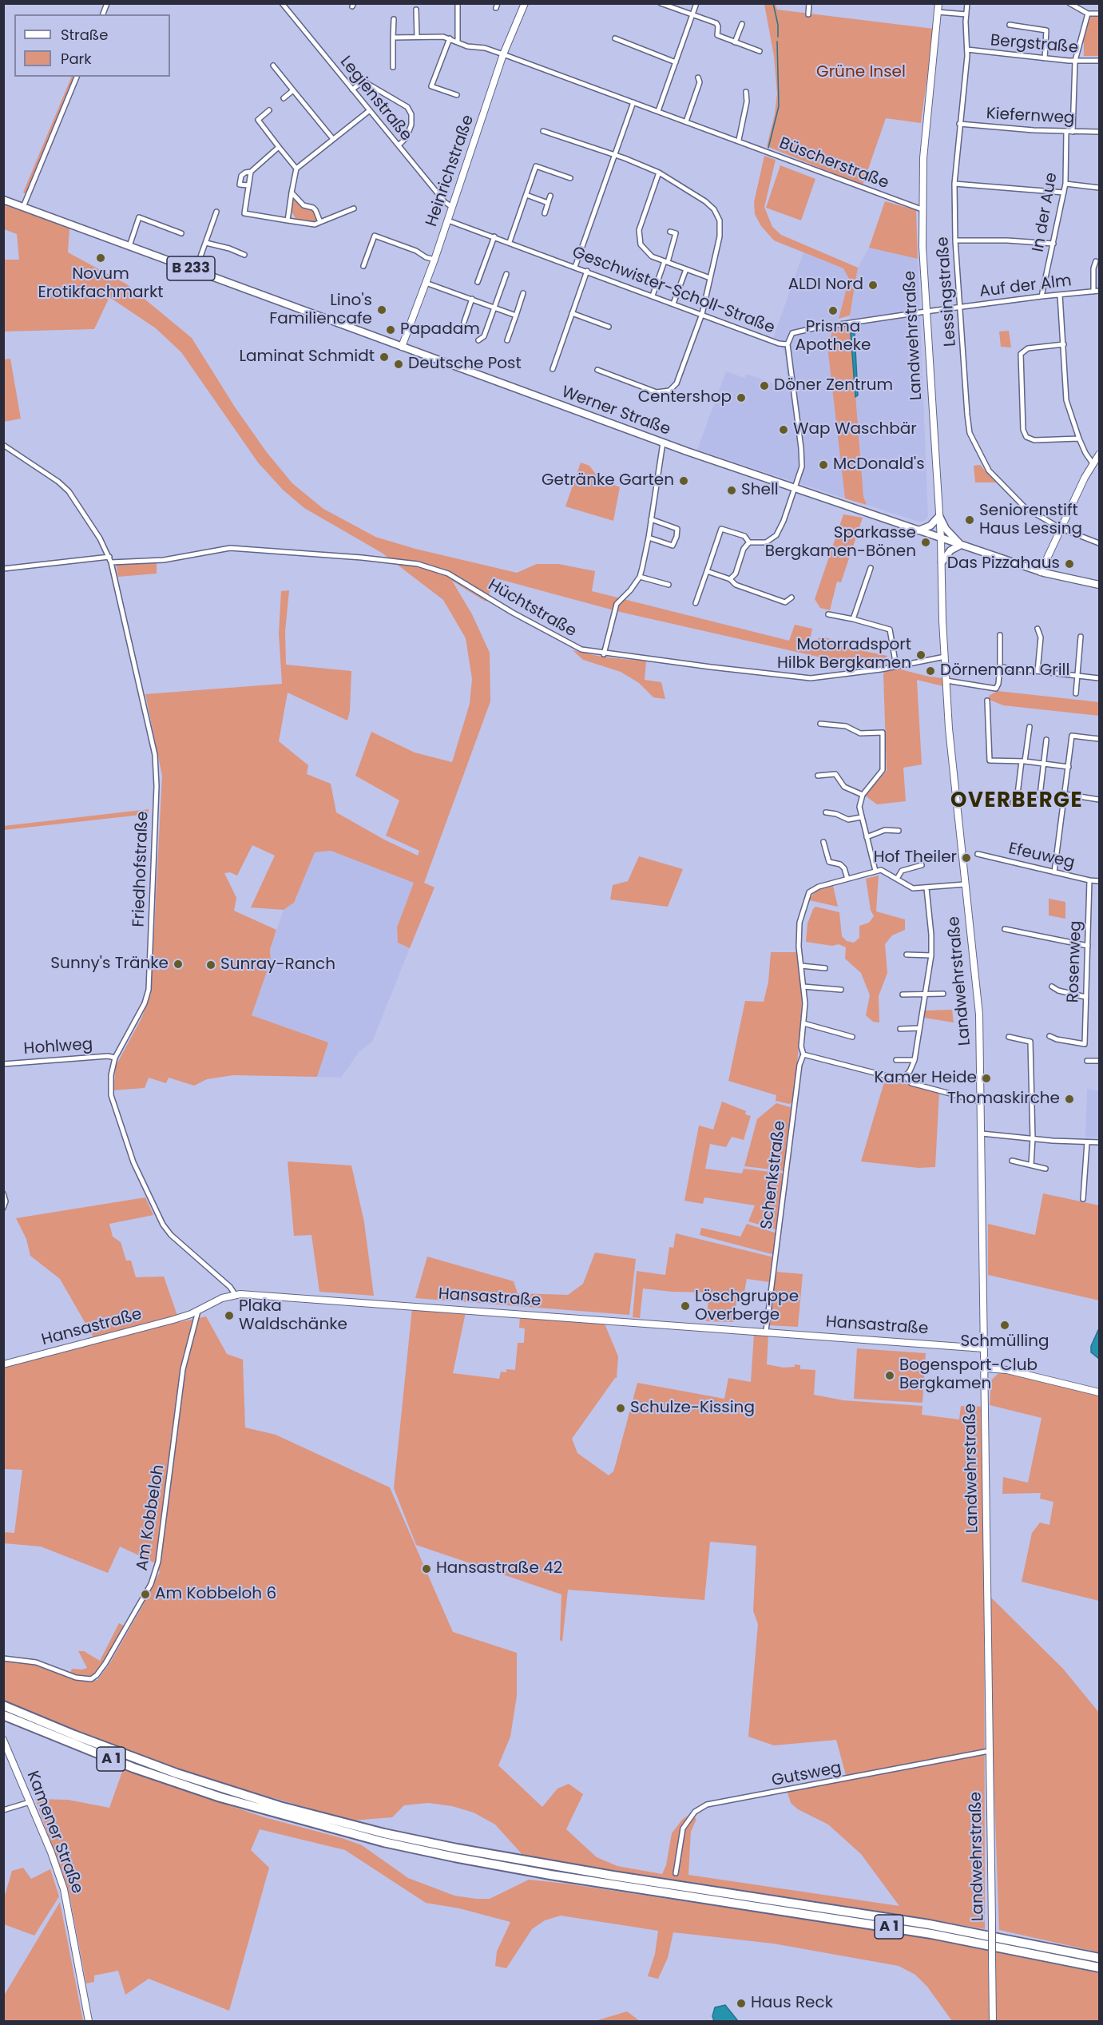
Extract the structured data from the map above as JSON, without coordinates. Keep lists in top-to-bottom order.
{
  "streets": {
    "highway": ["A 1"],
    "main road": [
      "Heinrichstraße",
      "B 233",
      "Landwehrstraße",
      "Werner Straße",
      "Hansastraße",
      "Kamener Straße"
    ],
    "street": [
      "Bergstraße",
      "Legienstraße",
      "Kiefernweg",
      "Büscherstraße",
      "In der Aue",
      "Auf der Alm",
      "Geschwister-Scholl-Straße",
      "Lessingstraße",
      "Hüchtstraße",
      "Efeuweg",
      "Friedhofstraße",
      "Rosenweg",
      "Hohlweg",
      "Schenkstraße",
      "Am Kobbeloh",
      "Gutsweg"
    ]
  },
  "crossings": [
    ["Bergstraße", "Lessingstraße"],
    ["Legienstraße", "Heinrichstraße"],
    ["Kiefernweg", "In der Aue"],
    ["Kiefernweg", "Lessingstraße"],
    ["Büscherstraße", "Heinrichstraße"],
    ["Büscherstraße", "Landwehrstraße"],
    ["Heinrichstraße", "Geschwister-Scholl-Straße"],
    ["Heinrichstraße", "Werner Straße"],
    ["In der Aue", "Auf der Alm"],
    ["Auf der Alm", "Geschwister-Scholl-Straße"],
    ["Auf der Alm", "Lessingstraße"],
    ["Auf der Alm", "Landwehrstraße"],
    ["Geschwister-Scholl-Straße", "Landwehrstraße"],
    ["Landwehrstraße", "Werner Straße"],
    ["Landwehrstraße", "Hüchtstraße"],
    ["Landwehrstraße", "Hansastraße"],
    ["Landwehrstraße", "Gutsweg"],
    ["Hüchtstraße", "Friedhofstraße"],
    ["Efeuweg", "Rosenweg"],
    ["Friedhofstraße", "Hohlweg"],
    ["Friedhofstraße", "Hansastraße"],
    ["Schenkstraße", "Hansastraße"],
    ["Hansastraße", "Am Kobbeloh"]
  ],
  "districts": ["OVERBERGE"],
  "parks": ["Grüne Insel"],
  "places": [
    "Novum Erotikfachmarkt",
    "ALDI Nord",
    "Lino's Familiencafe",
    "Prisma Apotheke",
    "Papadam",
    "Laminat Schmidt",
    "Deutsche Post",
    "Döner Zentrum",
    "Centershop",
    "Wap Waschbär",
    "McDonald's",
    "Getränke Garten",
    "Shell",
    "Seniorenstift Haus Lessing",
    "Sparkasse Bergkamen-Bönen",
    "Das Pizzahaus",
    "Motorradsport Hilbk Bergkamen",
    "Dörnemann Grill",
    "Hof Theiler",
    "Sunny's Tränke",
    "Sunray-Ranch",
    "Kamer Heide",
    "Thomaskirche",
    "Löschgruppe Overberge",
    "Plaka Waldschänke",
    "Schmülling",
    "Bogensport-Club Bergkamen",
    "Schulze-Kissing",
    "Hansastraße 42",
    "Am Kobbeloh 6",
    "Haus Reck"
  ],
  "legend": ["Straße", "Park"]
}
